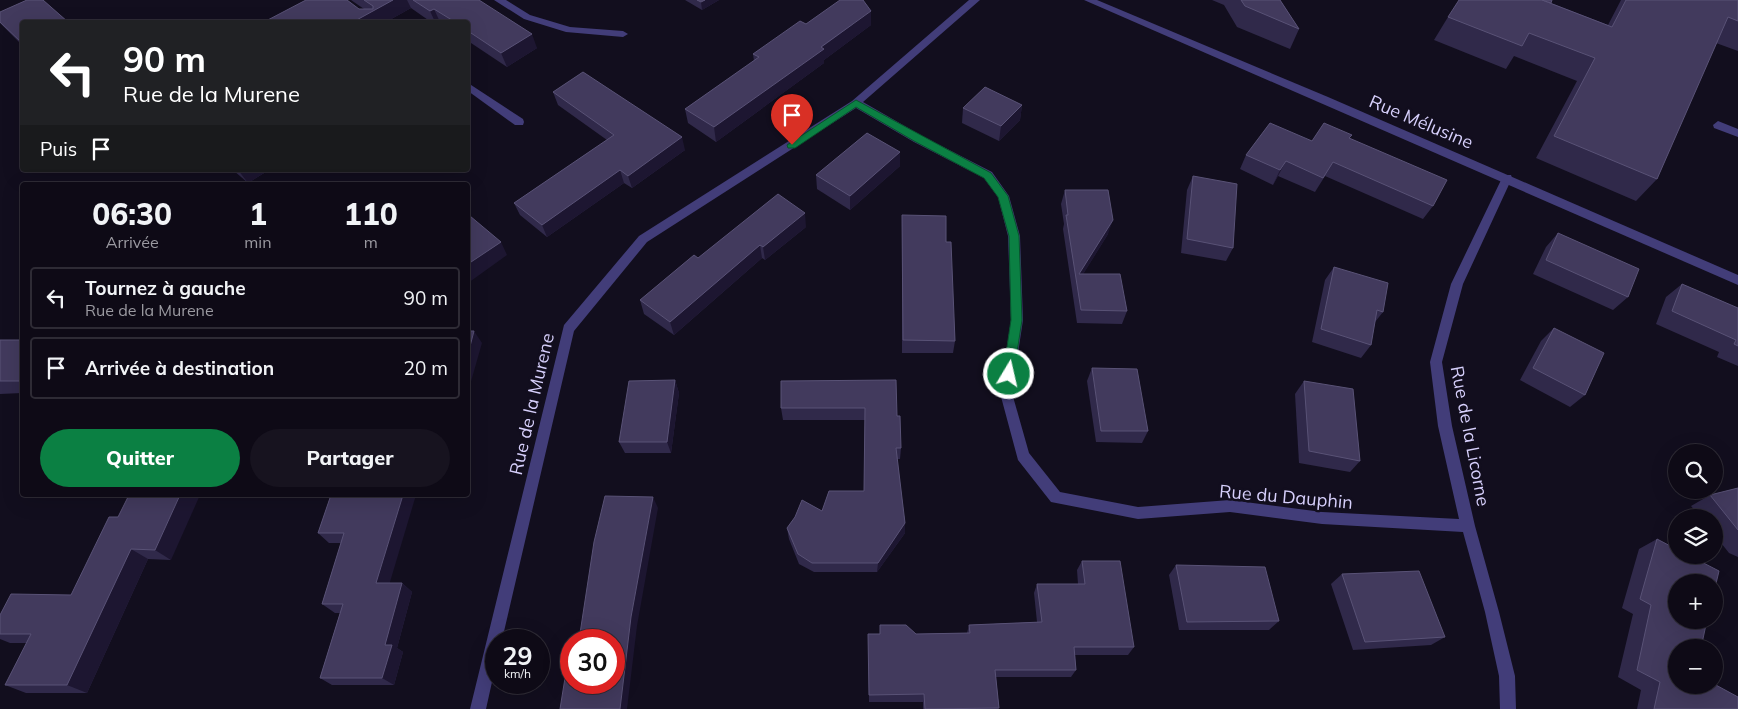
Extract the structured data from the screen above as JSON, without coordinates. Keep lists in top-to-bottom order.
{
  "streets": {
    "street": [
      "Rue Mélusine",
      "Rue de la Murene",
      "Rue de la Licorne",
      "Rue du Dauphin"
    ]
  },
  "crossings": [
    ["Rue Mélusine", "Rue de la Licorne"],
    ["Rue de la Murene", "Rue du Dauphin"],
    ["Rue de la Licorne", "Rue du Dauphin"]
  ],
  "page": {
    "turn": ["90 m", "Rue de la Murene"],
    "then": "Puis",
    "eta": [
      "06:30",
      "Arrivée",
      "1",
      "min",
      "110",
      "m"
    ],
    "list": [
      {
        "name": "Tournez à gauche",
        "note": "Rue de la Murene",
        "value": "90 m"
      },
      {
        "name": "Arrivée à destination",
        "value": "20 m"
      }
    ],
    "buttons": ["Quitter", "Partager"],
    "map_buttons": ["+", "−"],
    "speed": "29 km/h",
    "limit": "30"
  }
}
